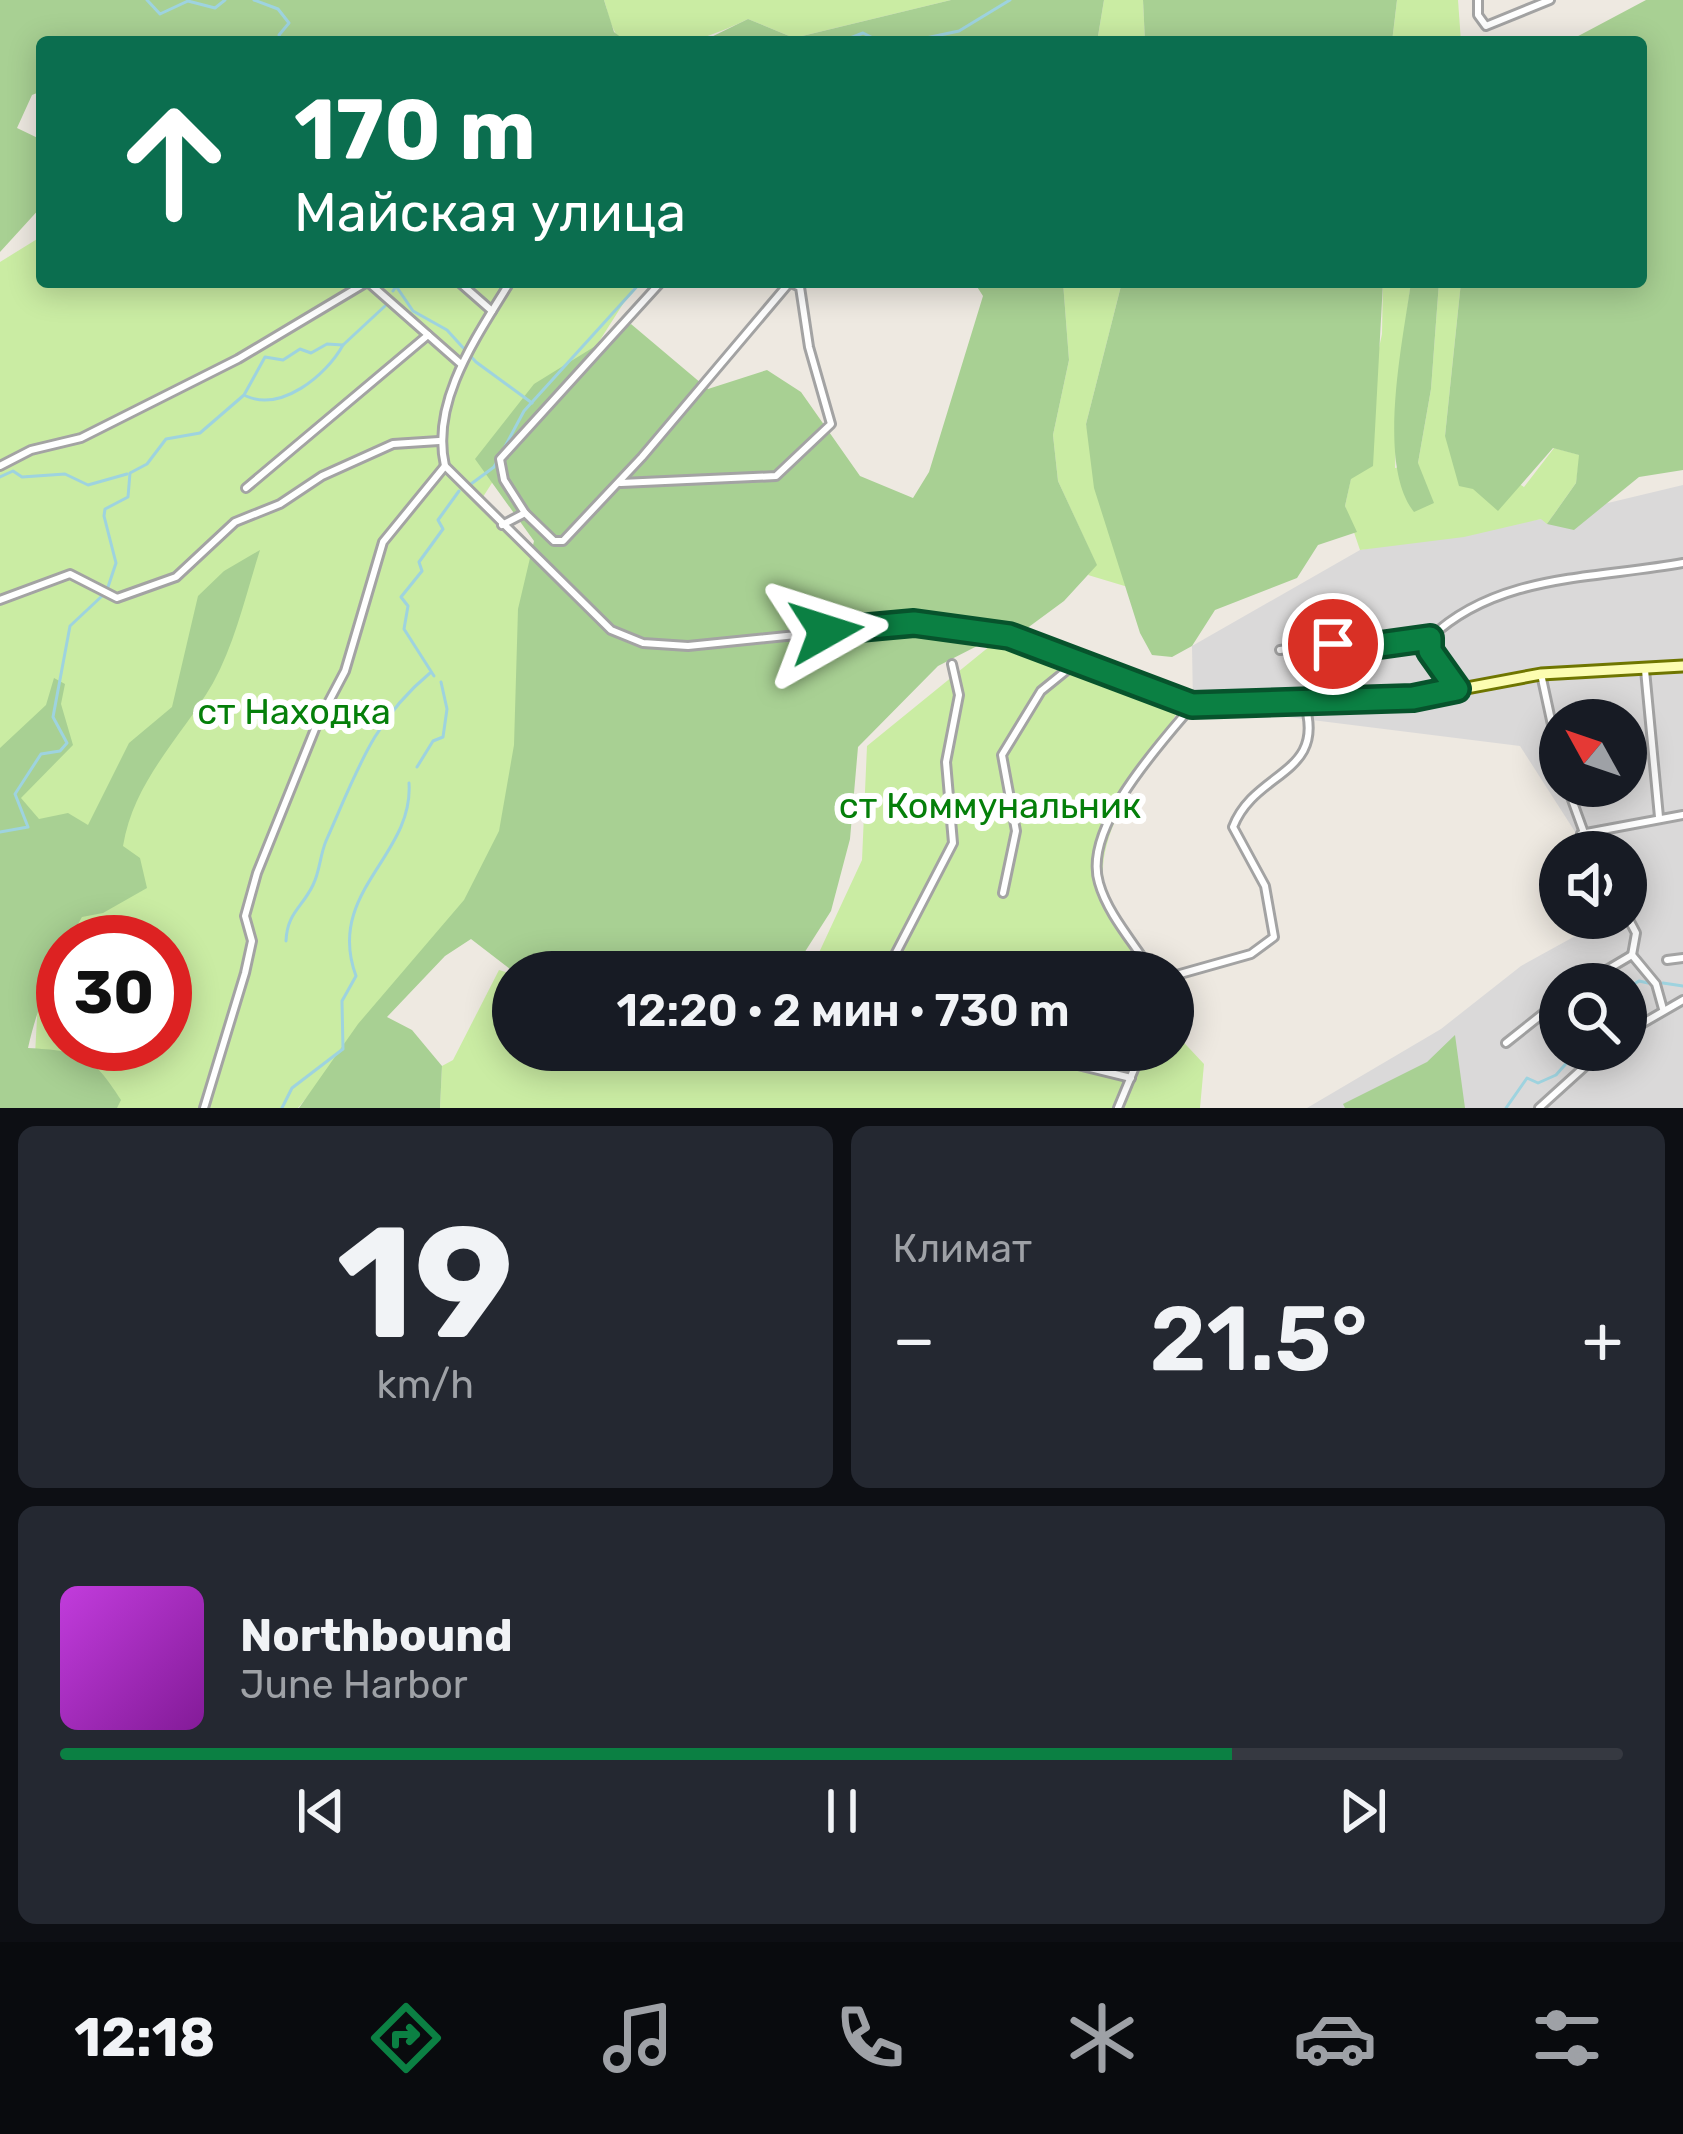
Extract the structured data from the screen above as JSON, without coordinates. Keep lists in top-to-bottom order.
{
  "parks": ["ст Находка", "ст Коммунальник"],
  "north": "top left",
  "page": {
    "turn": ["170 m", "Майская улица"],
    "limit": "30",
    "trip": "12:20 · 2 мин · 730 m",
    "tile": [
      ["19", "km/h"],
      "Климат"
    ],
    "heat": ["−", "21.5°", "+"],
    "song": ["Northbound", "June Harbor"],
    "tabs": "12:18"
  }
}
